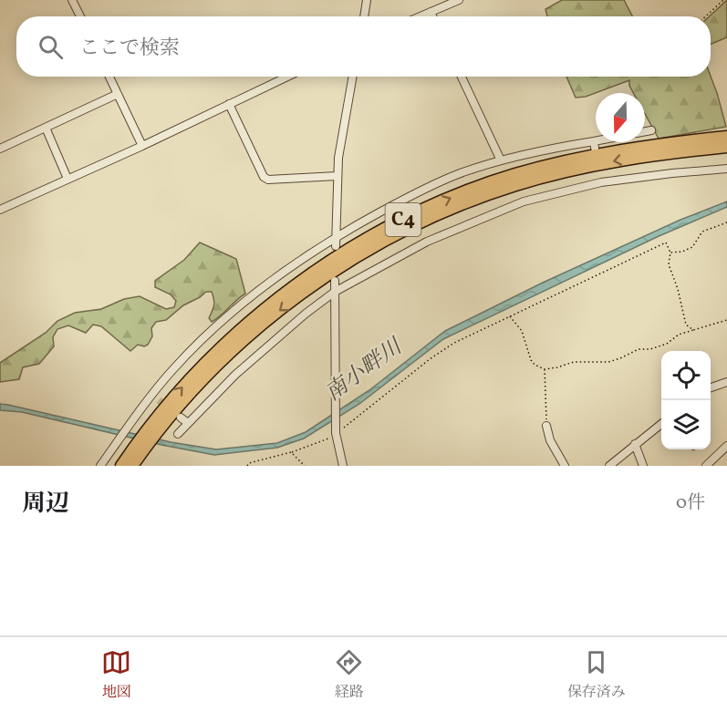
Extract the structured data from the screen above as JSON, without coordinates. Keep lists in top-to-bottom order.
{
  "streets": {
    "highway": ["C4"]
  },
  "water": ["南小畔川"],
  "north": "bottom",
  "page": {
    "search": "ここで検索",
    "heading": ["周辺", "0件"],
    "nav": ["地図", "経路", "保存済み"]
  }
}
